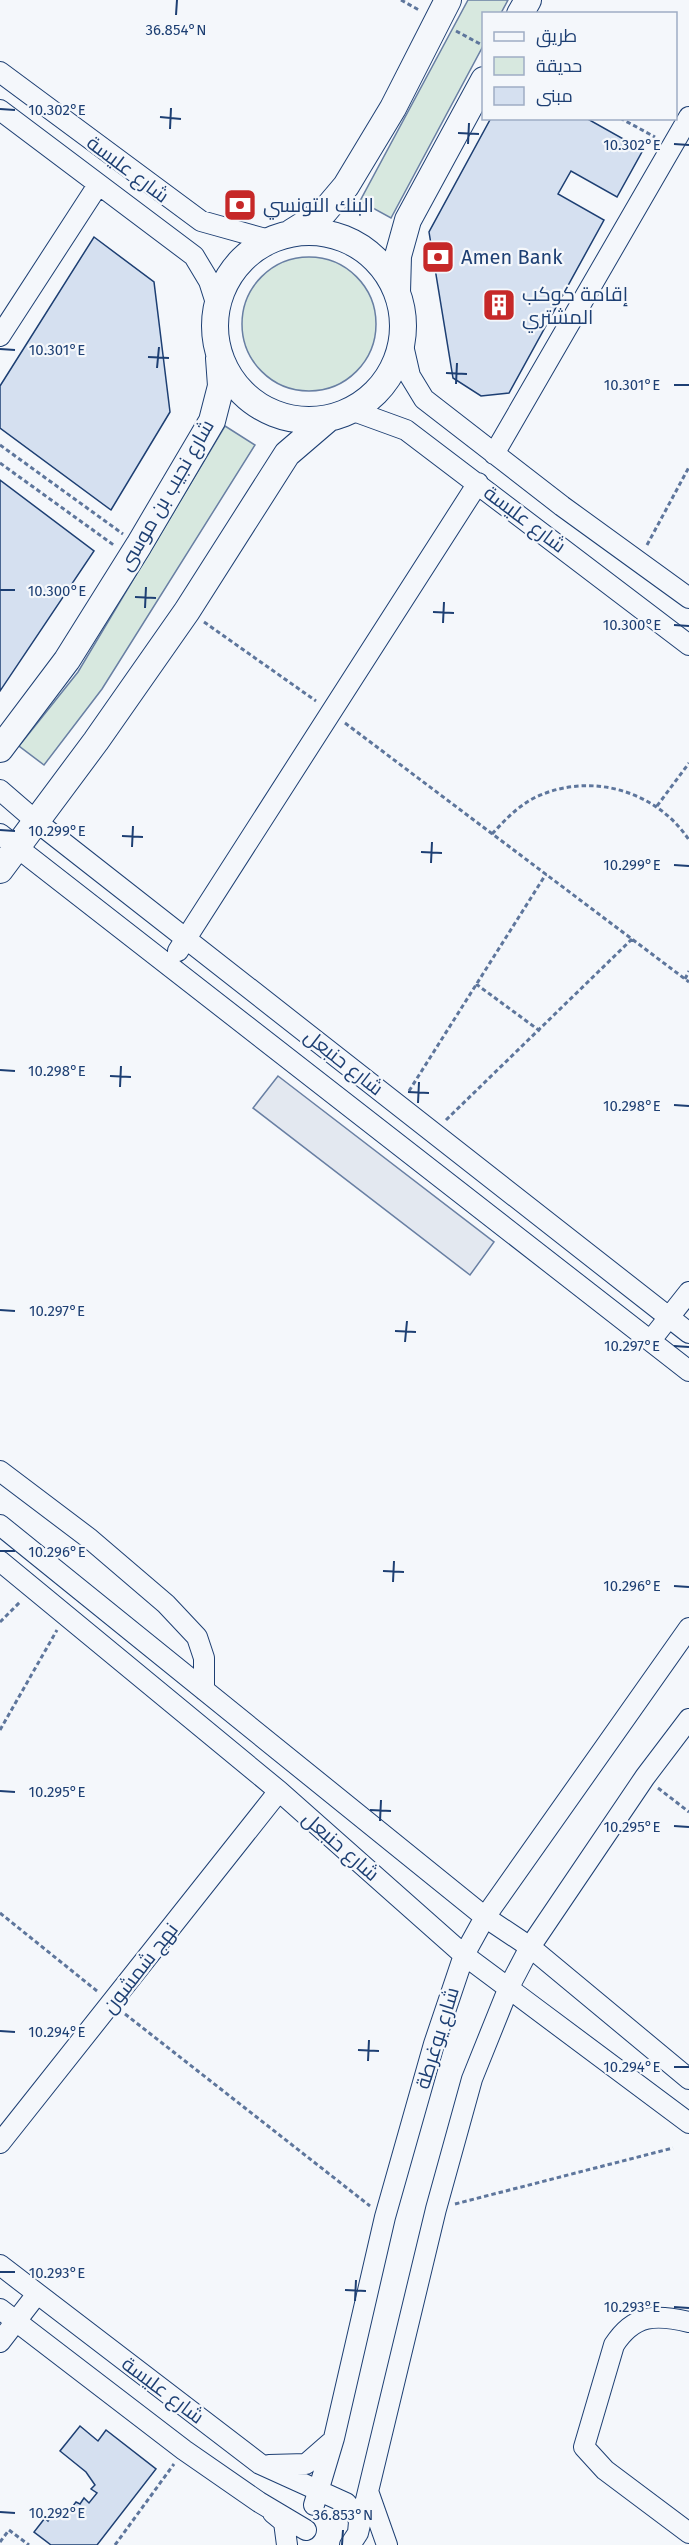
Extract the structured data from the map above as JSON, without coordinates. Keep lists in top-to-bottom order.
{
  "streets": {
    "main road": ["شارع نجيب بن موسى"],
    "street": [
      "شارع عليسة",
      "شارع حنبعل",
      "نهج شمشون",
      "شارع يوغرطة"
    ]
  },
  "crossings": [
    ["شارع عليسة", "شارع نجيب بن موسى"],
    ["شارع عليسة", "شارع يوغرطة"],
    ["شارع حنبعل", "نهج شمشون"],
    ["شارع حنبعل", "شارع يوغرطة"]
  ],
  "places": {
    "bank": ["البنك التونسي", "Amen Bank"],
    "building": ["إقامة كوكب المشتري"]
  },
  "legend": ["طريق", "حديقة", "مبنى"],
  "coordinates": [
    "36.854°N",
    "10.302°E",
    "10.301°E",
    "10.300°E",
    "10.299°E",
    "10.298°E",
    "10.297°E",
    "10.296°E",
    "10.295°E",
    "10.294°E",
    "10.293°E",
    "10.292°E",
    "36.853°N"
  ]
}
